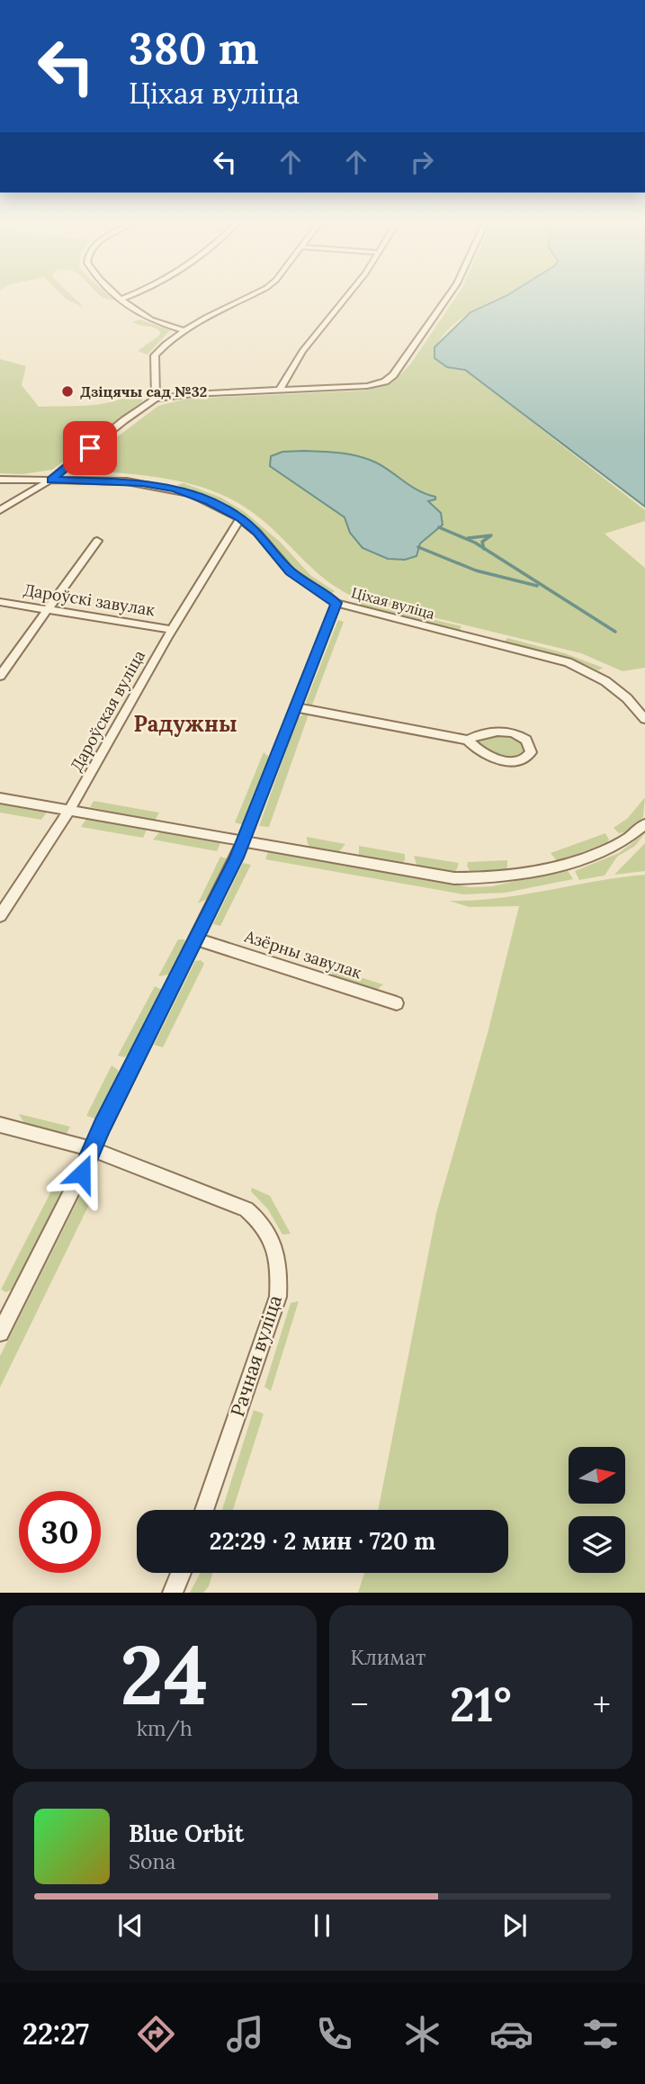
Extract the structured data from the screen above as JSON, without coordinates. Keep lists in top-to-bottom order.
{
  "streets": {
    "street": [
      "Дароўскі завулак",
      "Ціхая вуліца",
      "Дароўская вуліца",
      "Азёрны завулак",
      "Рачная вуліца"
    ]
  },
  "crossings": [
    ["Дароўскі завулак", "Дароўская вуліца"],
    ["Ціхая вуліца", "Дароўская вуліца"]
  ],
  "districts": ["Радужны"],
  "places": ["Дзіцячы сад №32"],
  "north": "right",
  "page": {
    "turn": ["380 m", "Ціхая вуліца"],
    "limit": "30",
    "trip": "22:29 · 2 мин · 720 m",
    "tile": [
      ["24", "km/h"],
      "Климат"
    ],
    "heat": ["−", "21°", "+"],
    "song": ["Blue Orbit", "Sona"],
    "tabs": "22:27"
  }
}
